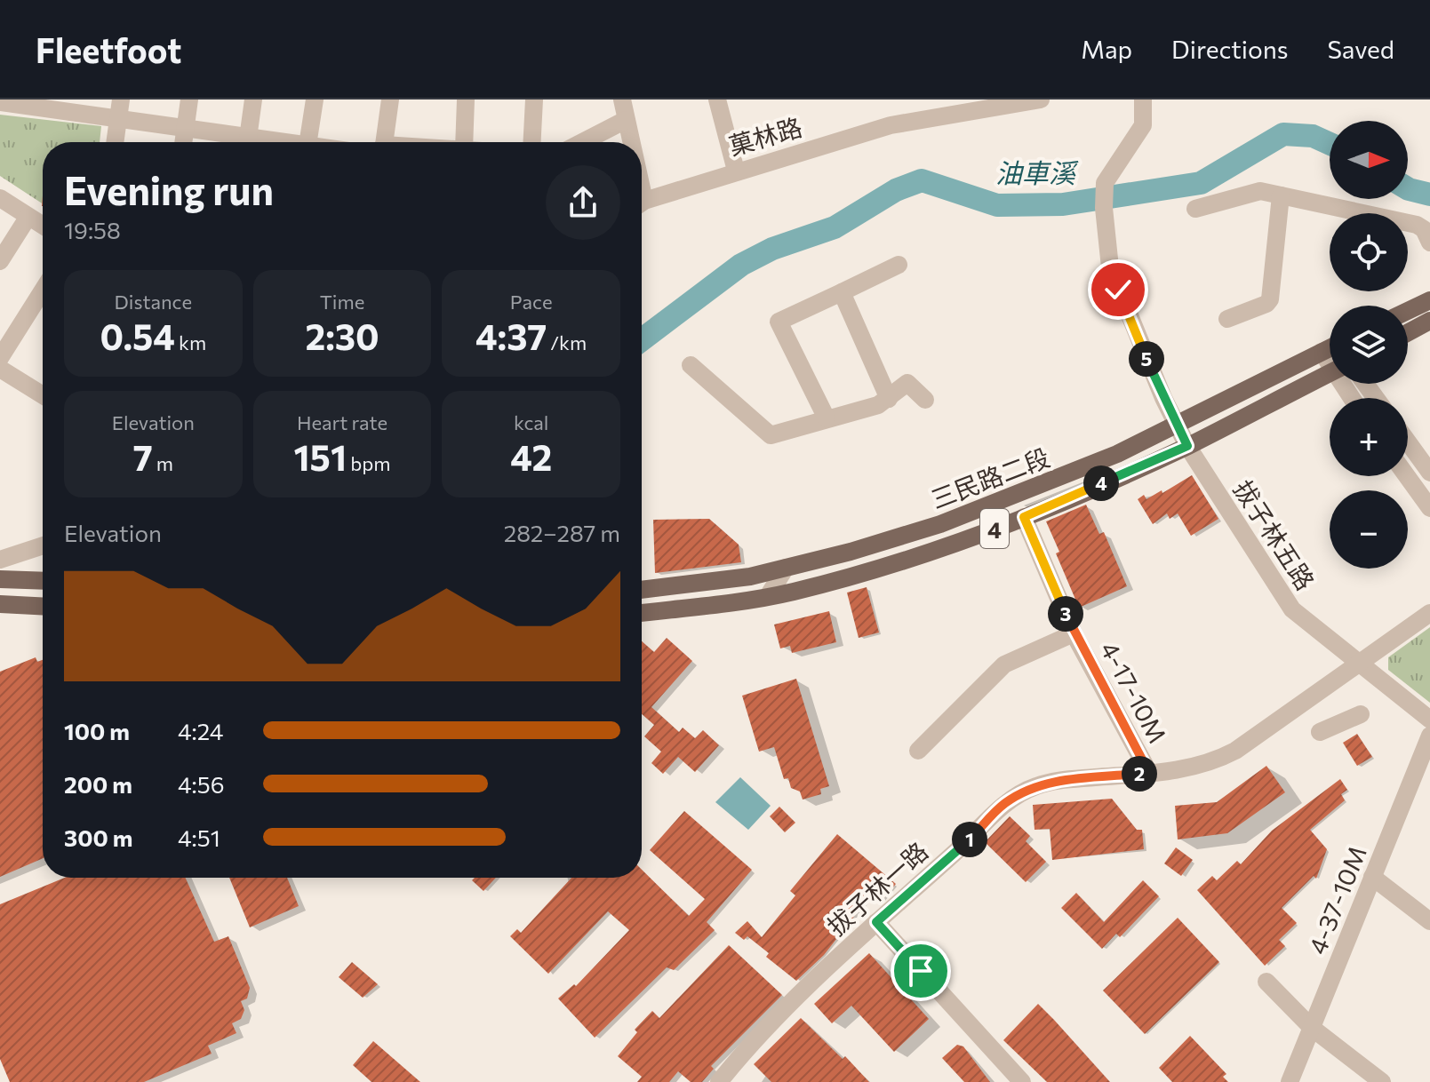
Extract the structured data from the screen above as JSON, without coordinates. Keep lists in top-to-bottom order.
{
  "streets": {
    "main road": ["三民路二段", "4"],
    "street": [
      "菓林路",
      "拔子林五路",
      "4-17-10M",
      "拔子林一路",
      "4-37-10M"
    ]
  },
  "crossings": [
    ["三民路二段", "拔子林五路"],
    ["三民路二段", "4-17-10M"],
    ["拔子林五路", "拔子林一路"],
    ["4-17-10M", "拔子林一路"]
  ],
  "water": ["油車溪"],
  "north": "right",
  "page": {
    "header": "Fleetfoot",
    "nav": ["Map", "Directions", "Saved"],
    "map_buttons": ["+", "−"],
    "heading": ["Evening run", "19:58"],
    "stats": [
      ["Distance", "0.54 km"],
      ["Time", "2:30"],
      ["Pace", "4:37 /km"],
      ["Elevation", "7 m"],
      ["Heart rate", "151 bpm"],
      ["kcal", "42"]
    ],
    "pins": [
      "5",
      "4",
      "3",
      "2",
      "1"
    ],
    "chart": ["Elevation", "282–287 m"],
    "list": [
      {
        "name": "100 m",
        "note": "4:24"
      },
      {
        "name": "200 m",
        "note": "4:56"
      },
      {
        "name": "300 m",
        "note": "4:51"
      }
    ]
  }
}
